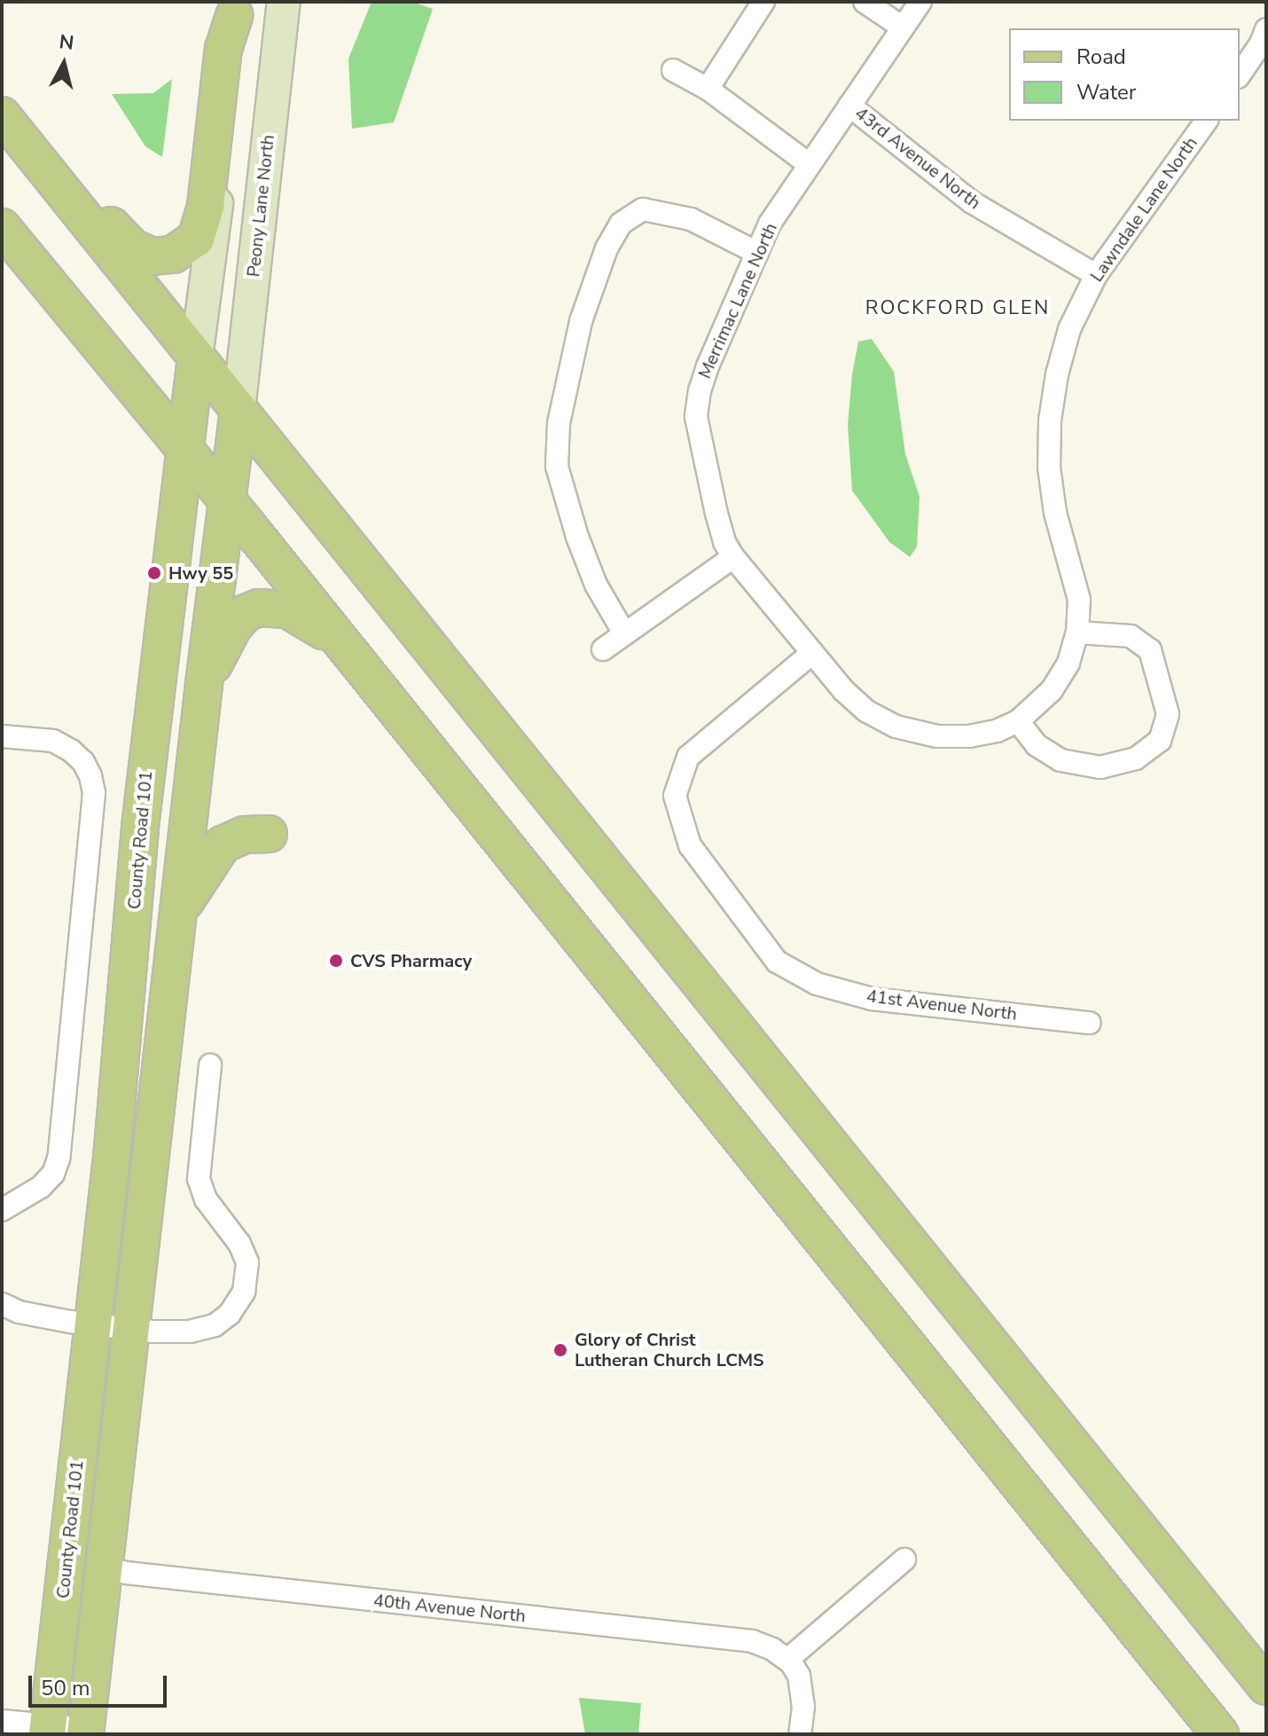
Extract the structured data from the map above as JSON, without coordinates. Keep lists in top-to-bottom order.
{
  "streets": {
    "main road": ["Peony Lane North", "County Road 101"],
    "street": [
      "43rd Avenue North",
      "Lawndale Lane North",
      "Merrimac Lane North",
      "41st Avenue North",
      "40th Avenue North"
    ]
  },
  "crossings": [
    ["43rd Avenue North", "Lawndale Lane North"],
    ["43rd Avenue North", "Merrimac Lane North"],
    ["Peony Lane North", "County Road 101"],
    ["Lawndale Lane North", "Merrimac Lane North"],
    ["Lawndale Lane North", "41st Avenue North"],
    ["Merrimac Lane North", "41st Avenue North"],
    ["County Road 101", "40th Avenue North"]
  ],
  "districts": ["ROCKFORD GLEN"],
  "places": ["Hwy 55", "CVS Pharmacy", "Glory of Christ Lutheran Church LCMS"],
  "legend": ["Road", "Water"],
  "scale_bar": "50 m",
  "north": "top"
}
